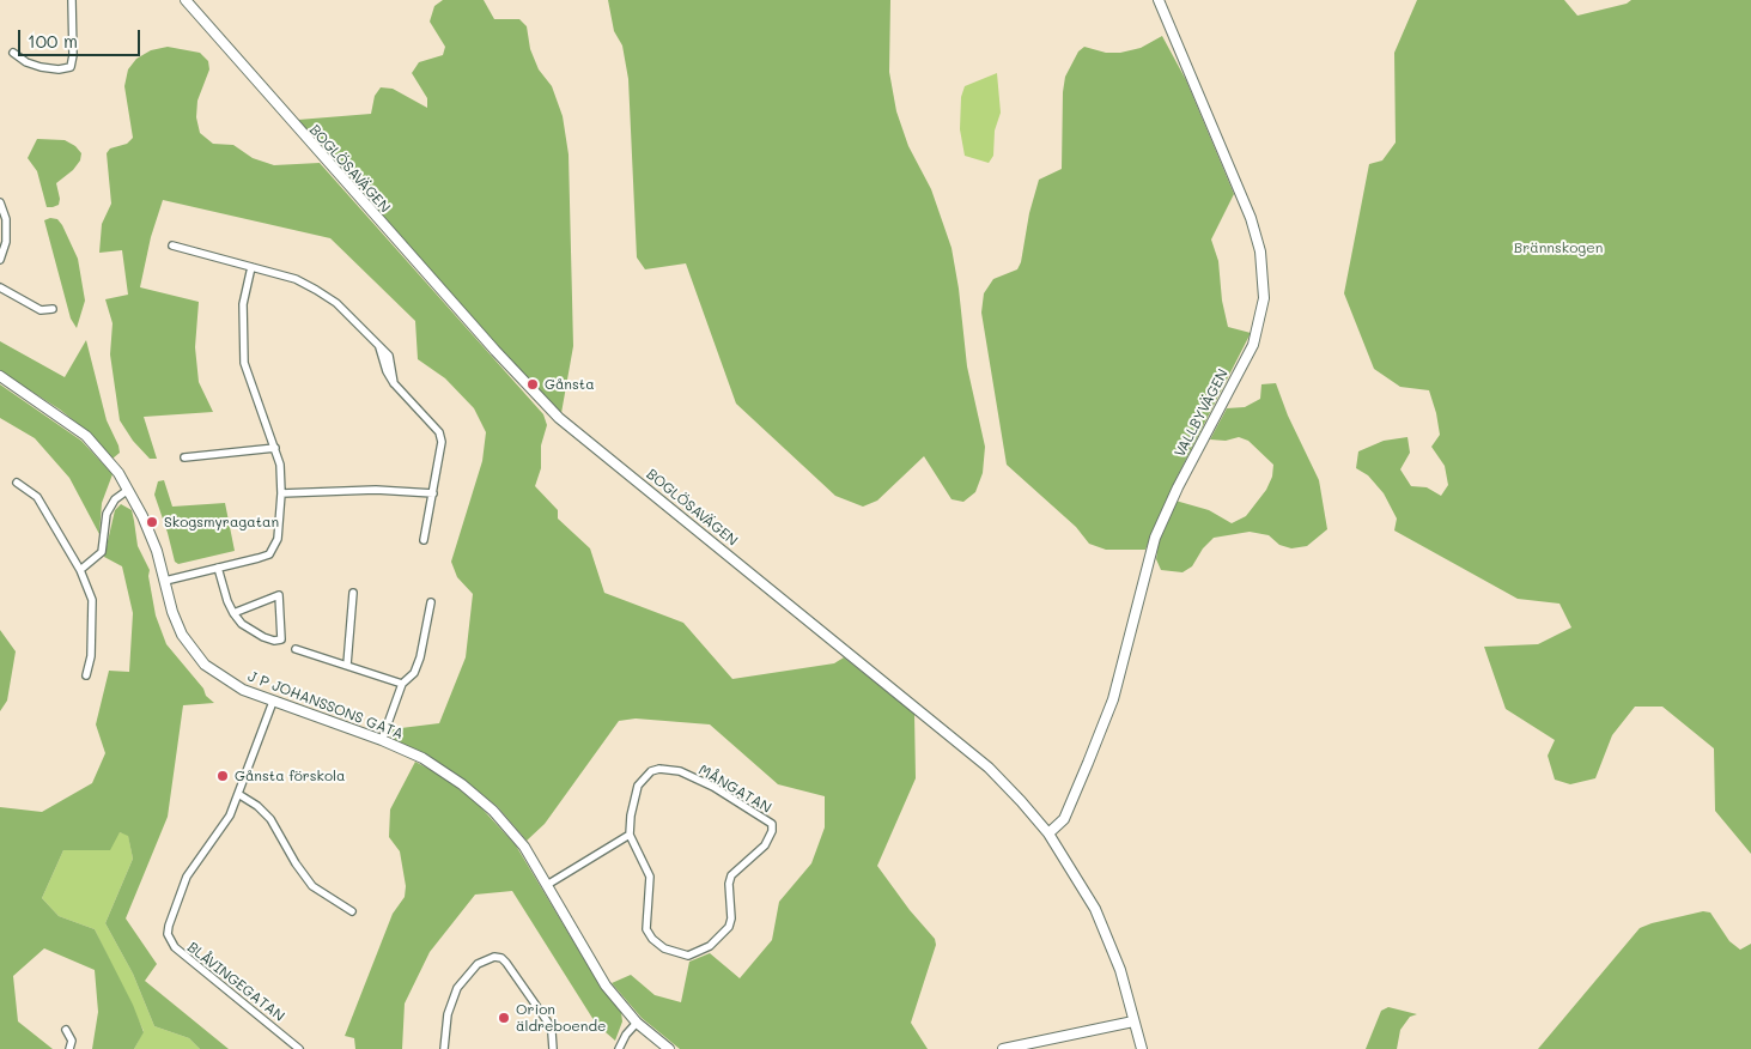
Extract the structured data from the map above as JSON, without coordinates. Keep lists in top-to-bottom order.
{
  "streets": {
    "street": [
      "BOGLÖSAVÄGEN",
      "VALLBYVÄGEN",
      "J P JOHANSSONS GATA",
      "MÅNGATAN",
      "BLÅVINGEGATAN"
    ]
  },
  "crossings": [
    ["BOGLÖSAVÄGEN", "VALLBYVÄGEN"],
    ["J P JOHANSSONS GATA", "BLÅVINGEGATAN"]
  ],
  "parks": ["Brännskogen"],
  "places": [
    "Gånsta",
    "Skogsmyragatan",
    "Gånsta förskola",
    "Orion äldreboende"
  ],
  "scale_bar": "100 m"
}
